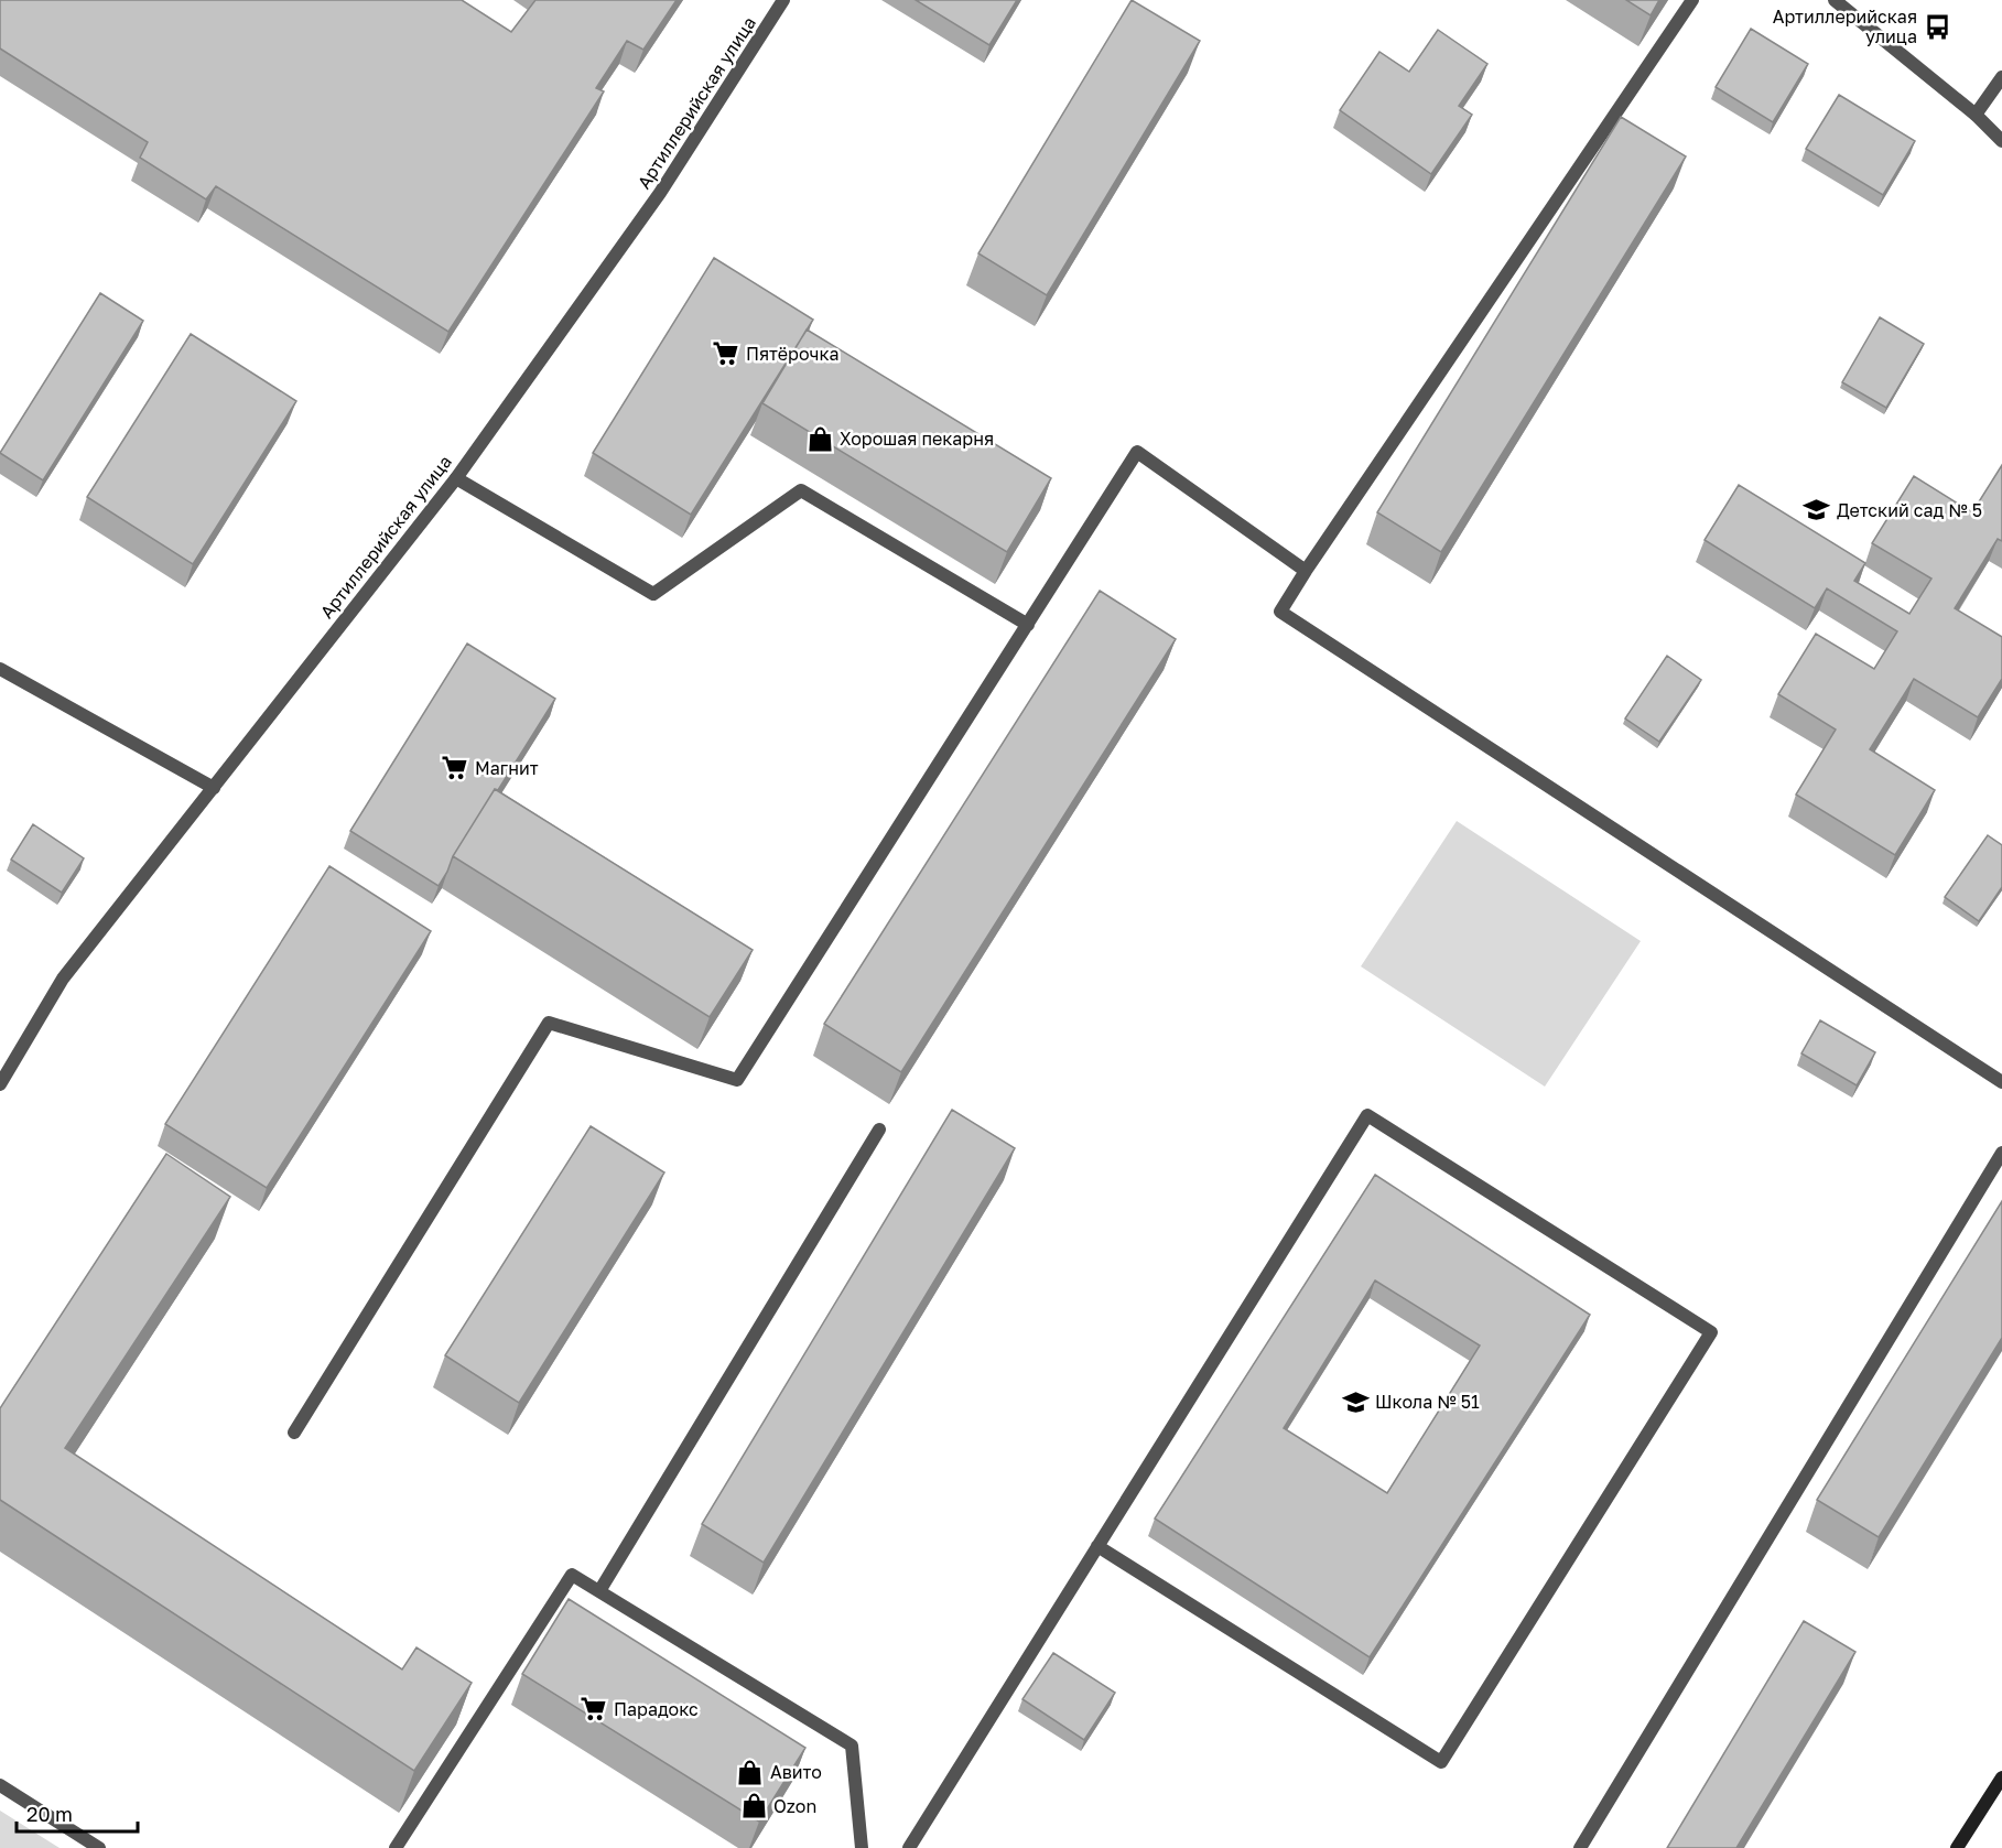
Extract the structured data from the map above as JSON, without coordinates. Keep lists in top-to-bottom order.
{
  "streets": {
    "street": ["Артиллерийская улица"]
  },
  "places": {
    "bus stop": ["Артиллерийская улица"],
    "supermarket": ["Пятёрочка", "Магнит", "Парадокс"],
    "shop": ["Хорошая пекарня", "Авито", "Ozon"],
    "school or university": ["Детский сад № 5", "Школа № 51"]
  },
  "scale_bar": "20 m"
}
